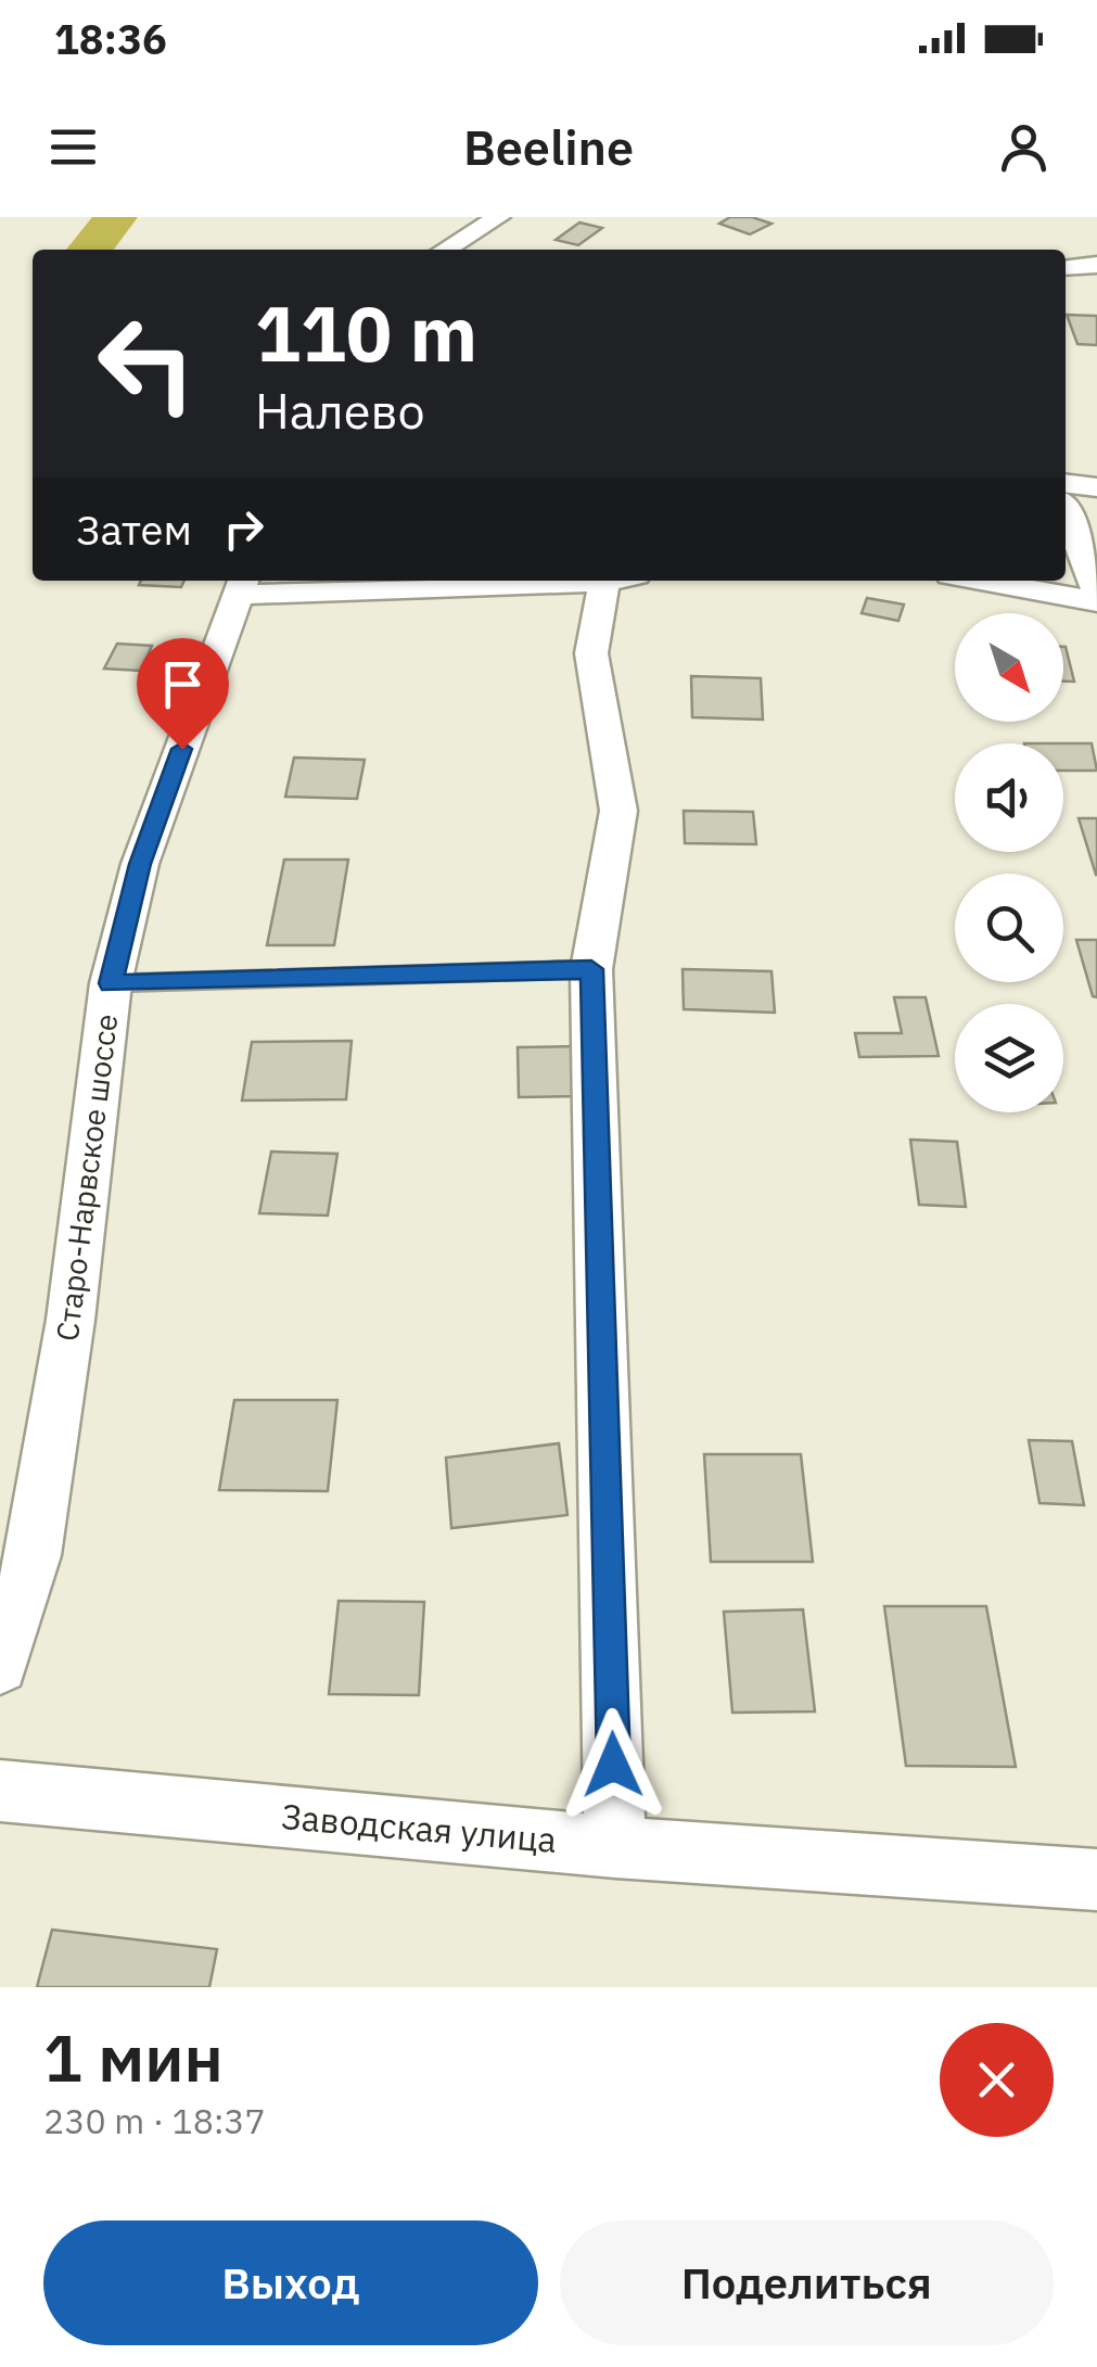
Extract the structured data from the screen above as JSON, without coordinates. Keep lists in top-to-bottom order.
{
  "streets": {
    "street": ["Старо-Нарвское шоссе", "Заводская улица"]
  },
  "north": "bottom right",
  "page": {
    "status": "18:36",
    "header": "Beeline",
    "turn": ["110 m", "Налево"],
    "then": "Затем",
    "heading": ["1 мин", "230 m · 18:37"],
    "buttons": ["Выход", "Поделиться"]
  }
}
